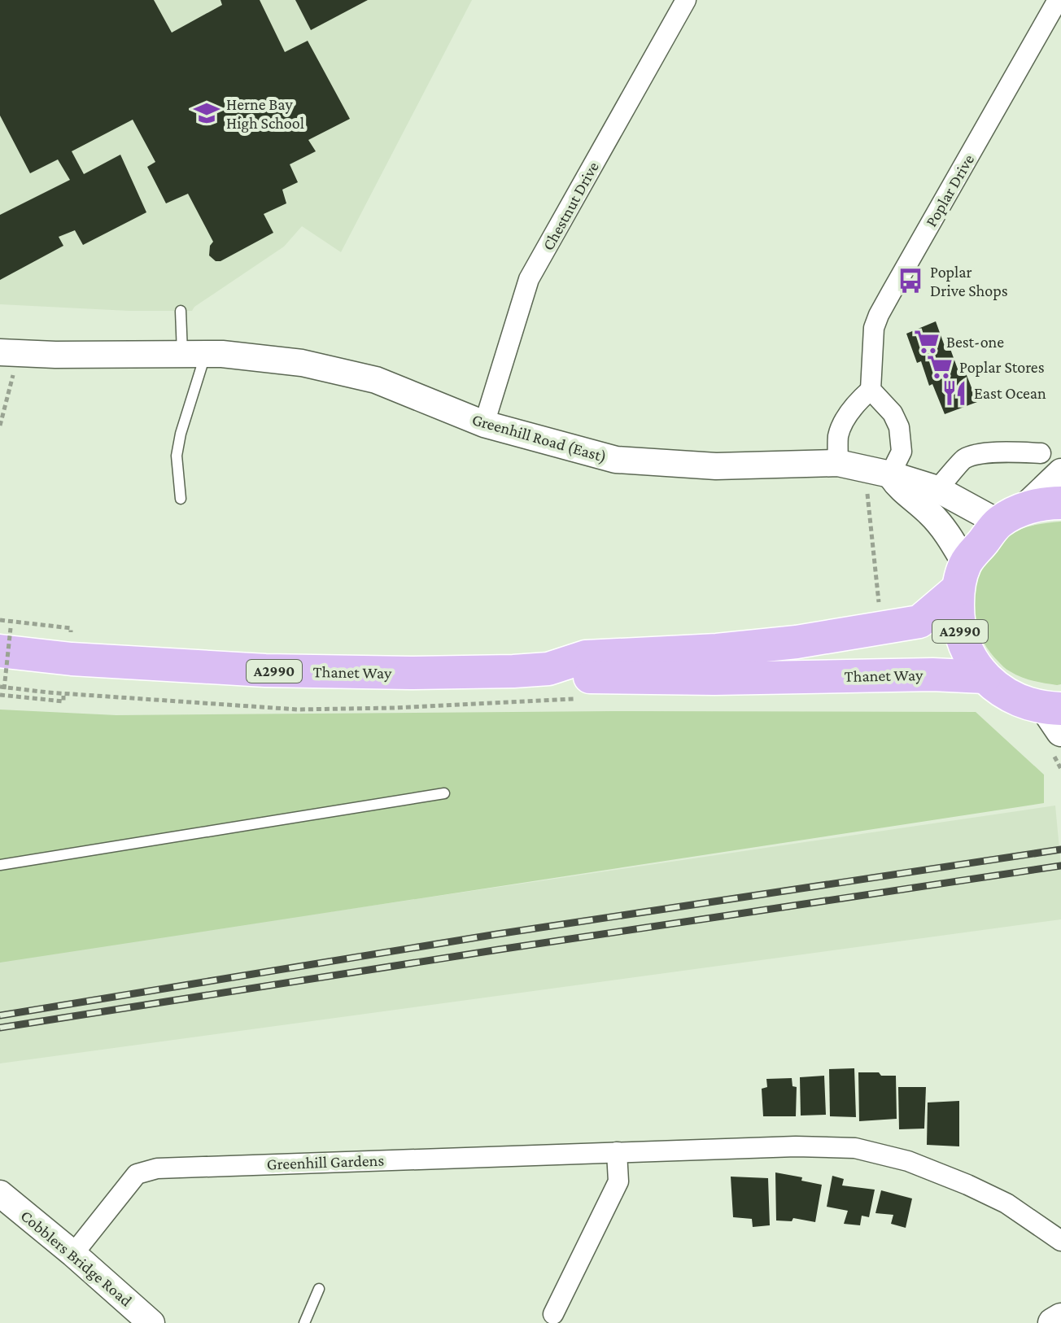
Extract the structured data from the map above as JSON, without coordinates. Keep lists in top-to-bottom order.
{
  "streets": {
    "main road": ["A2990", "Thanet Way"],
    "street": [
      "Poplar Drive",
      "Chestnut Drive",
      "Greenhill Road (East)",
      "Greenhill Gardens",
      "Cobblers Bridge Road"
    ]
  },
  "crossings": [
    ["Chestnut Drive", "Greenhill Road (East)"],
    ["Greenhill Road (East)", "A2990"],
    ["A2990", "Thanet Way"],
    ["Greenhill Gardens", "Cobblers Bridge Road"]
  ],
  "places": {
    "school or university": ["Herne Bay High School"],
    "bus stop": ["Poplar Drive Shops"],
    "supermarket": ["Best-one", "Poplar Stores"],
    "restaurant": ["East Ocean"]
  }
}
